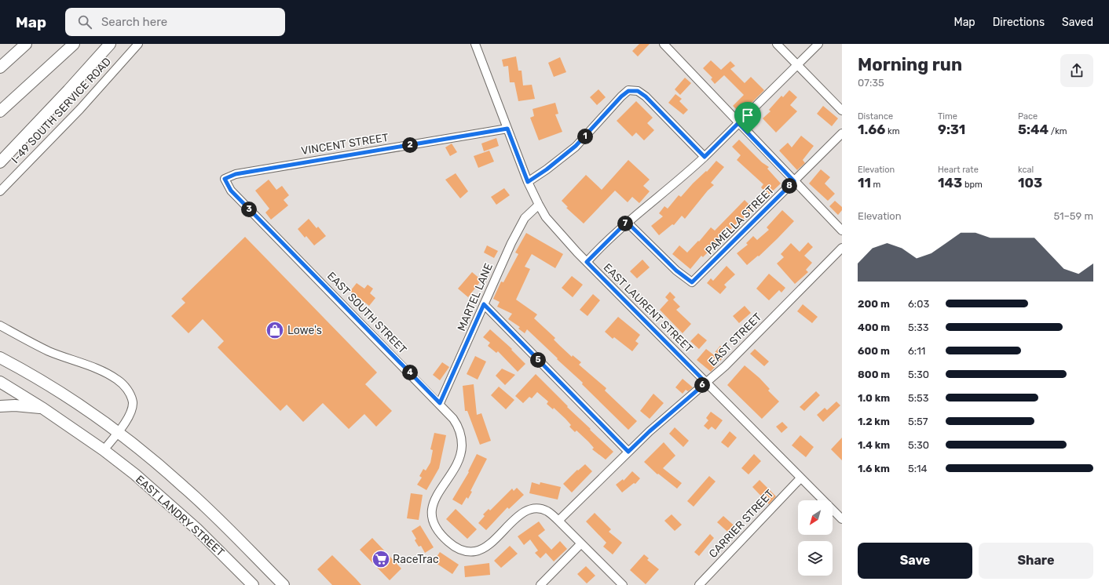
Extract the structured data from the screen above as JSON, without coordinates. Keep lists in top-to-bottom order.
{
  "streets": {
    "highway": ["EAST LANDRY STREET"],
    "street": [
      "I-49 SOUTH SERVICE ROAD",
      "VINCENT STREET",
      "PAMELLA STREET",
      "MARTEL LANE",
      "EAST LAURENT STREET",
      "EAST SOUTH STREET",
      "EAST STREET",
      "CARRIER STREET"
    ]
  },
  "crossings": [
    ["VINCENT STREET", "EAST LAURENT STREET"],
    ["VINCENT STREET", "EAST SOUTH STREET"],
    ["MARTEL LANE", "EAST LAURENT STREET"],
    ["MARTEL LANE", "EAST SOUTH STREET"],
    ["EAST LAURENT STREET", "EAST STREET"],
    ["EAST LAURENT STREET", "CARRIER STREET"],
    ["EAST SOUTH STREET", "EAST STREET"]
  ],
  "places": {
    "shop": ["Lowe's"],
    "supermarket": ["RaceTrac"]
  },
  "north": "bottom left",
  "page": {
    "header": "Map",
    "search": "Search here",
    "nav": ["Map", "Directions", "Saved"],
    "heading": ["Morning run", "07:35"],
    "stats": [
      ["Distance", "1.66 km"],
      ["Time", "9:31"],
      ["Pace", "5:44 /km"],
      ["Elevation", "11 m"],
      ["Heart rate", "143 bpm"],
      ["kcal", "103"]
    ],
    "pins": [
      "1",
      "2",
      "8",
      "3",
      "7",
      "5",
      "4",
      "6"
    ],
    "chart": ["Elevation", "51–59 m"],
    "list": [
      {
        "name": "200 m",
        "note": "6:03"
      },
      {
        "name": "400 m",
        "note": "5:33"
      },
      {
        "name": "600 m",
        "note": "6:11"
      },
      {
        "name": "800 m",
        "note": "5:30"
      },
      {
        "name": "1.0 km",
        "note": "5:53"
      },
      {
        "name": "1.2 km",
        "note": "5:57"
      },
      {
        "name": "1.4 km",
        "note": "5:30"
      },
      {
        "name": "1.6 km",
        "note": "5:14"
      }
    ],
    "buttons": ["Save", "Share"]
  }
}
